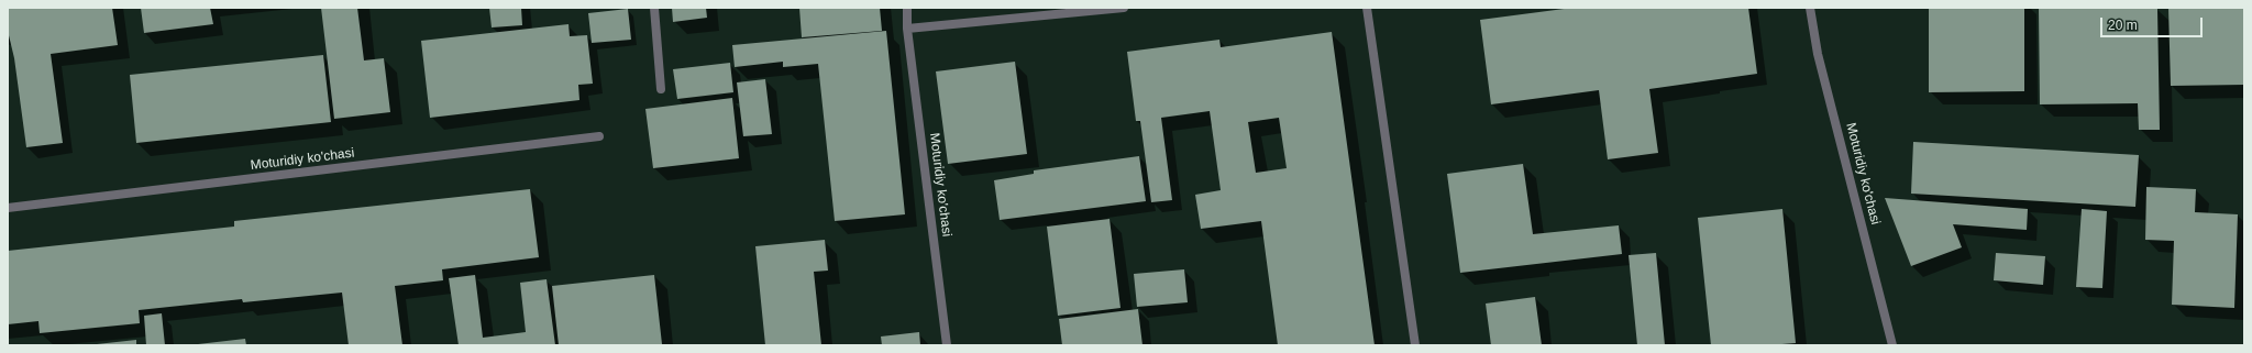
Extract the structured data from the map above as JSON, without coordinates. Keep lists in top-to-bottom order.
{
  "streets": {
    "street": ["Moturidiy ko'chasi"]
  },
  "scale_bar": "20 m"
}
